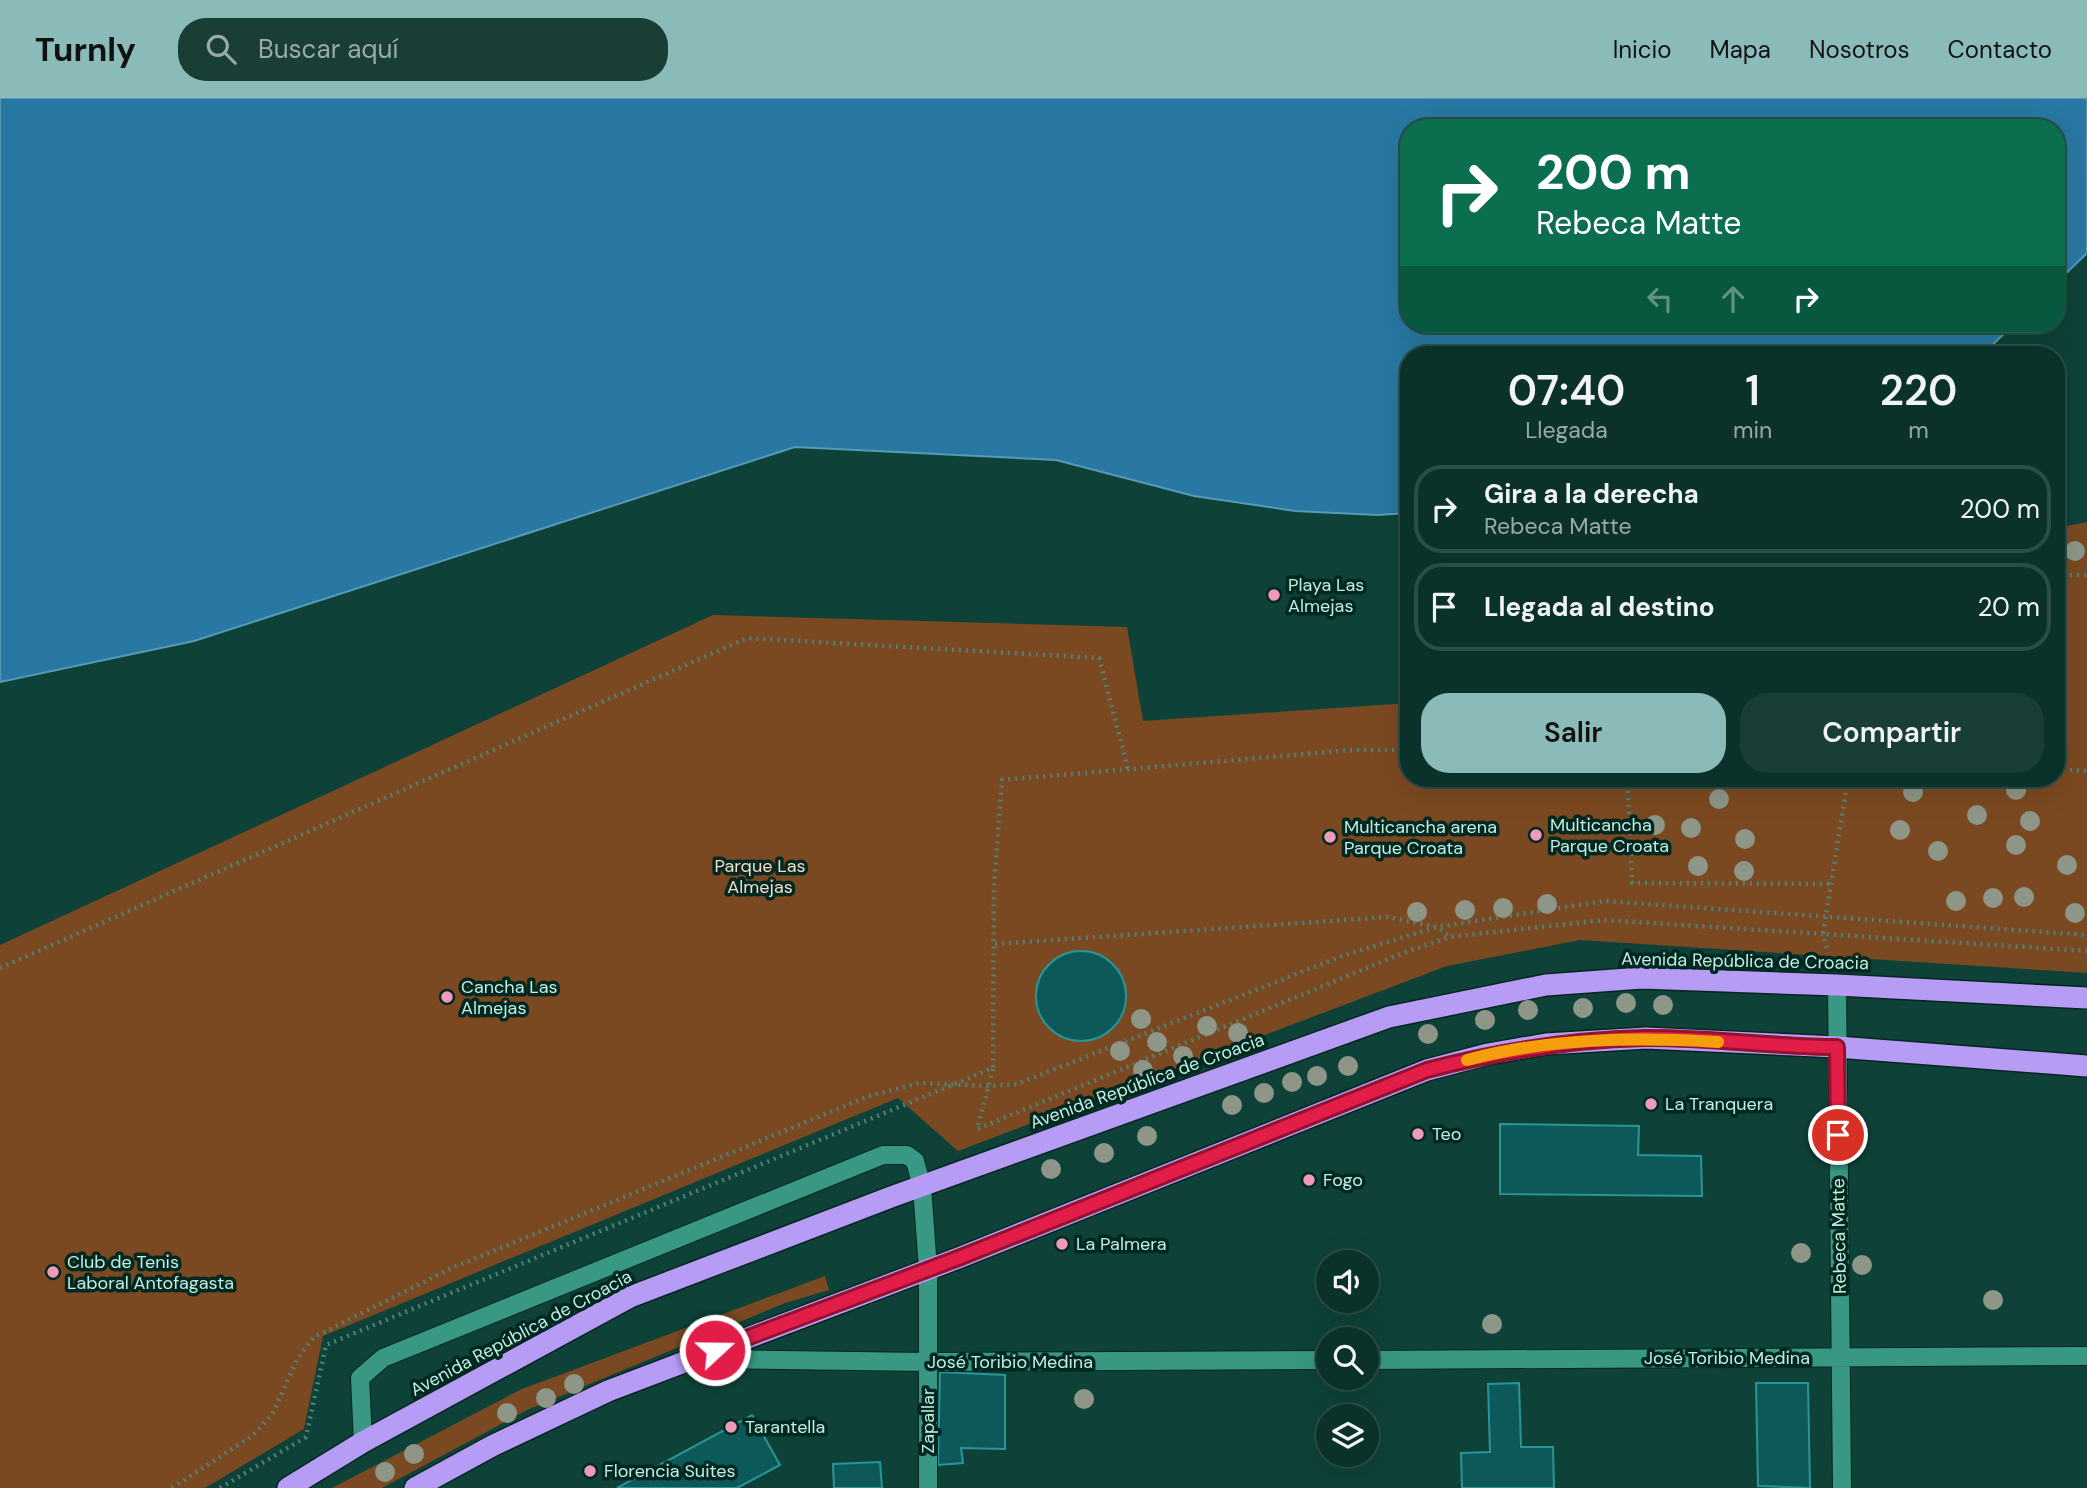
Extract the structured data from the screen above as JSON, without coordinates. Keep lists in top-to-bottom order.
{
  "streets": {
    "highway": ["Avenida República de Croacia"],
    "street": ["Rebeca Matte", "José Toribio Medina", "Zapallar"]
  },
  "crossings": [
    ["Avenida República de Croacia", "Rebeca Matte"],
    ["Avenida República de Croacia", "Zapallar"],
    ["Rebeca Matte", "José Toribio Medina"],
    ["José Toribio Medina", "Zapallar"]
  ],
  "parks": ["Parque Las Almejas"],
  "places": [
    "Playa Las Almejas",
    "Multicancha Parque Croata",
    "Multicancha arena Parque Croata",
    "Cancha Las Almejas",
    "La Tranquera",
    "Teo",
    "Fogo",
    "La Palmera",
    "Club de Tenis Laboral Antofagasta",
    "Tarantella",
    "Florencia Suites"
  ],
  "page": {
    "header": "Turnly",
    "search": "Buscar aquí",
    "nav": [
      "Inicio",
      "Mapa",
      "Nosotros",
      "Contacto"
    ],
    "turn": ["200 m", "Rebeca Matte"],
    "eta": [
      "07:40",
      "Llegada",
      "1",
      "min",
      "220",
      "m"
    ],
    "list": [
      {
        "name": "Gira a la derecha",
        "note": "Rebeca Matte",
        "value": "200 m"
      },
      {
        "name": "Llegada al destino",
        "value": "20 m"
      }
    ],
    "buttons": ["Salir", "Compartir"]
  }
}
